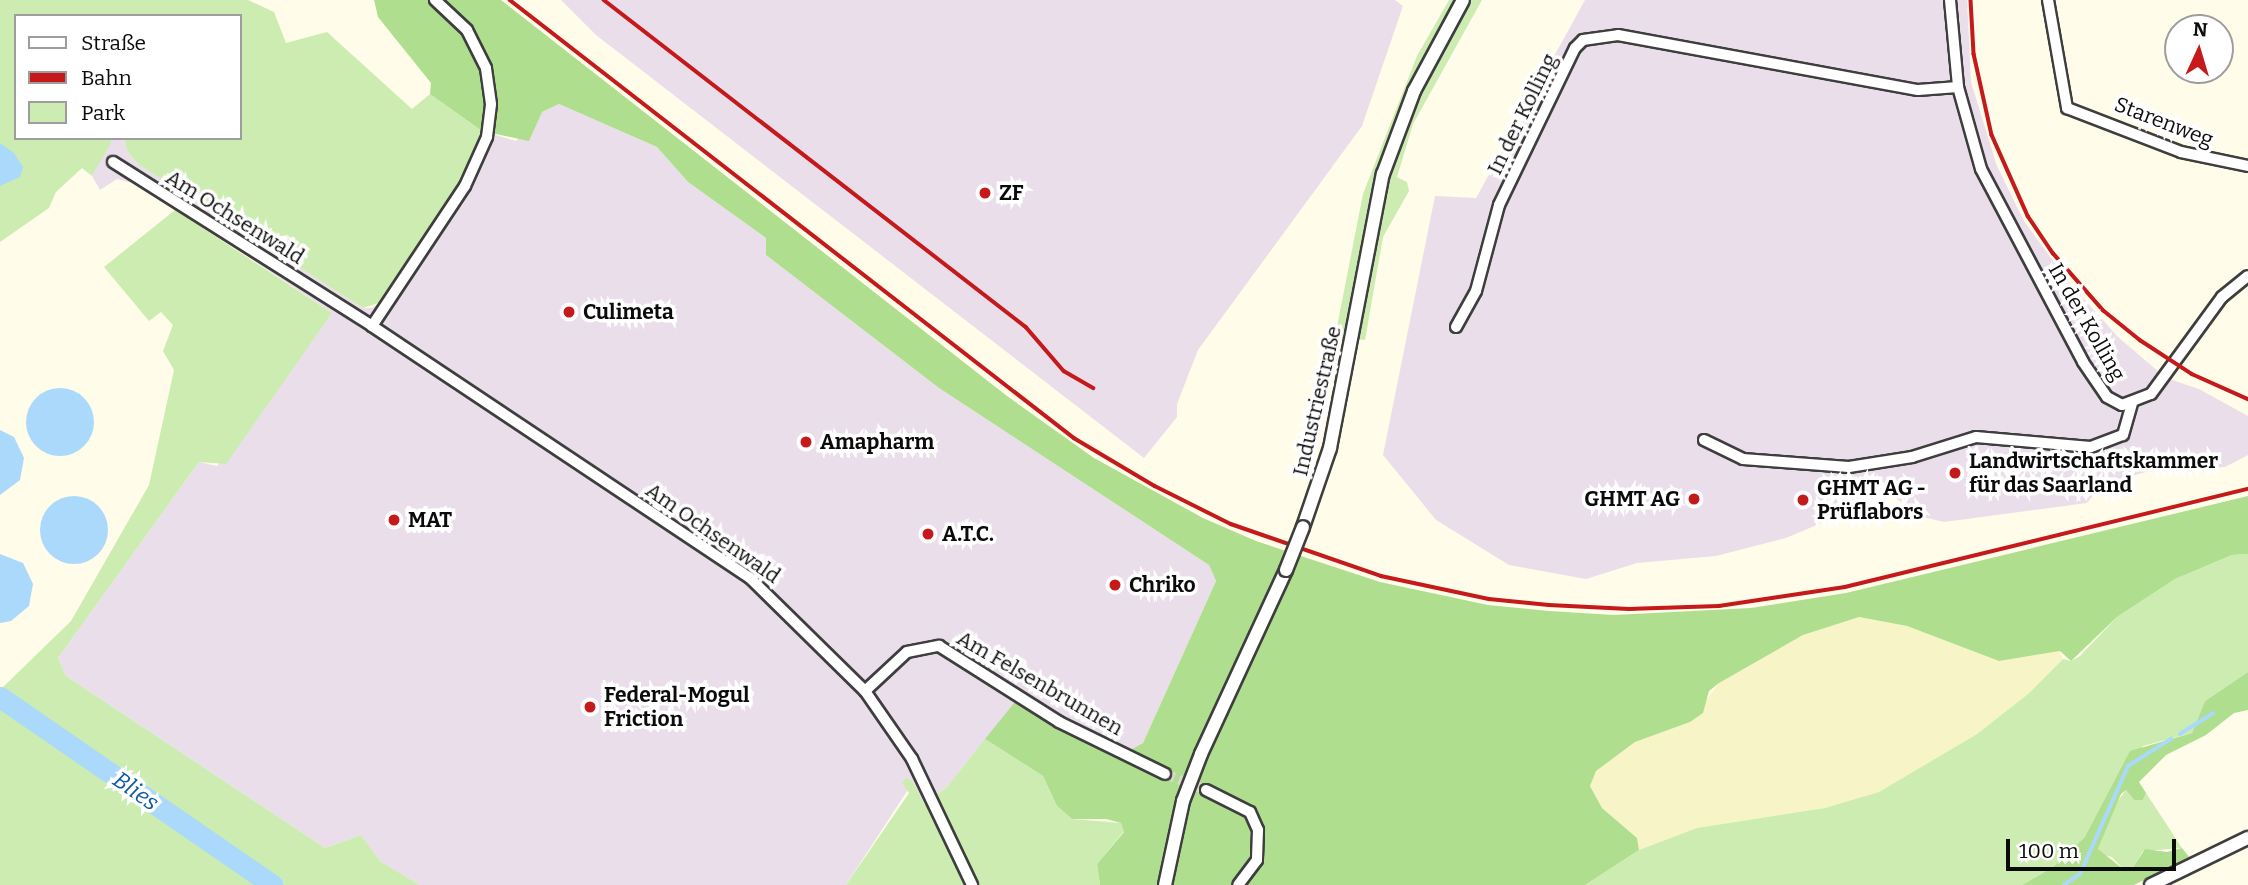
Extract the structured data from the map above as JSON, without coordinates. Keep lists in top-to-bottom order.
{
  "streets": {
    "street": [
      "In der Kolling",
      "Starenweg",
      "Am Ochsenwald",
      "Industriestraße",
      "Am Felsenbrunnen"
    ]
  },
  "crossings": [
    ["Am Ochsenwald", "Am Felsenbrunnen"]
  ],
  "water": ["Blies"],
  "places": [
    "ZF",
    "Culimeta",
    "Amapharm",
    "Landwirtschaftskammer für das Saarland",
    "GHMT AG",
    "GHMT AG - Prüflabors",
    "MAT",
    "A.T.C.",
    "Chriko",
    "Federal-Mogul Friction"
  ],
  "legend": ["Straße", "Bahn", "Park"],
  "scale_bar": "100 m",
  "north": "top"
}
